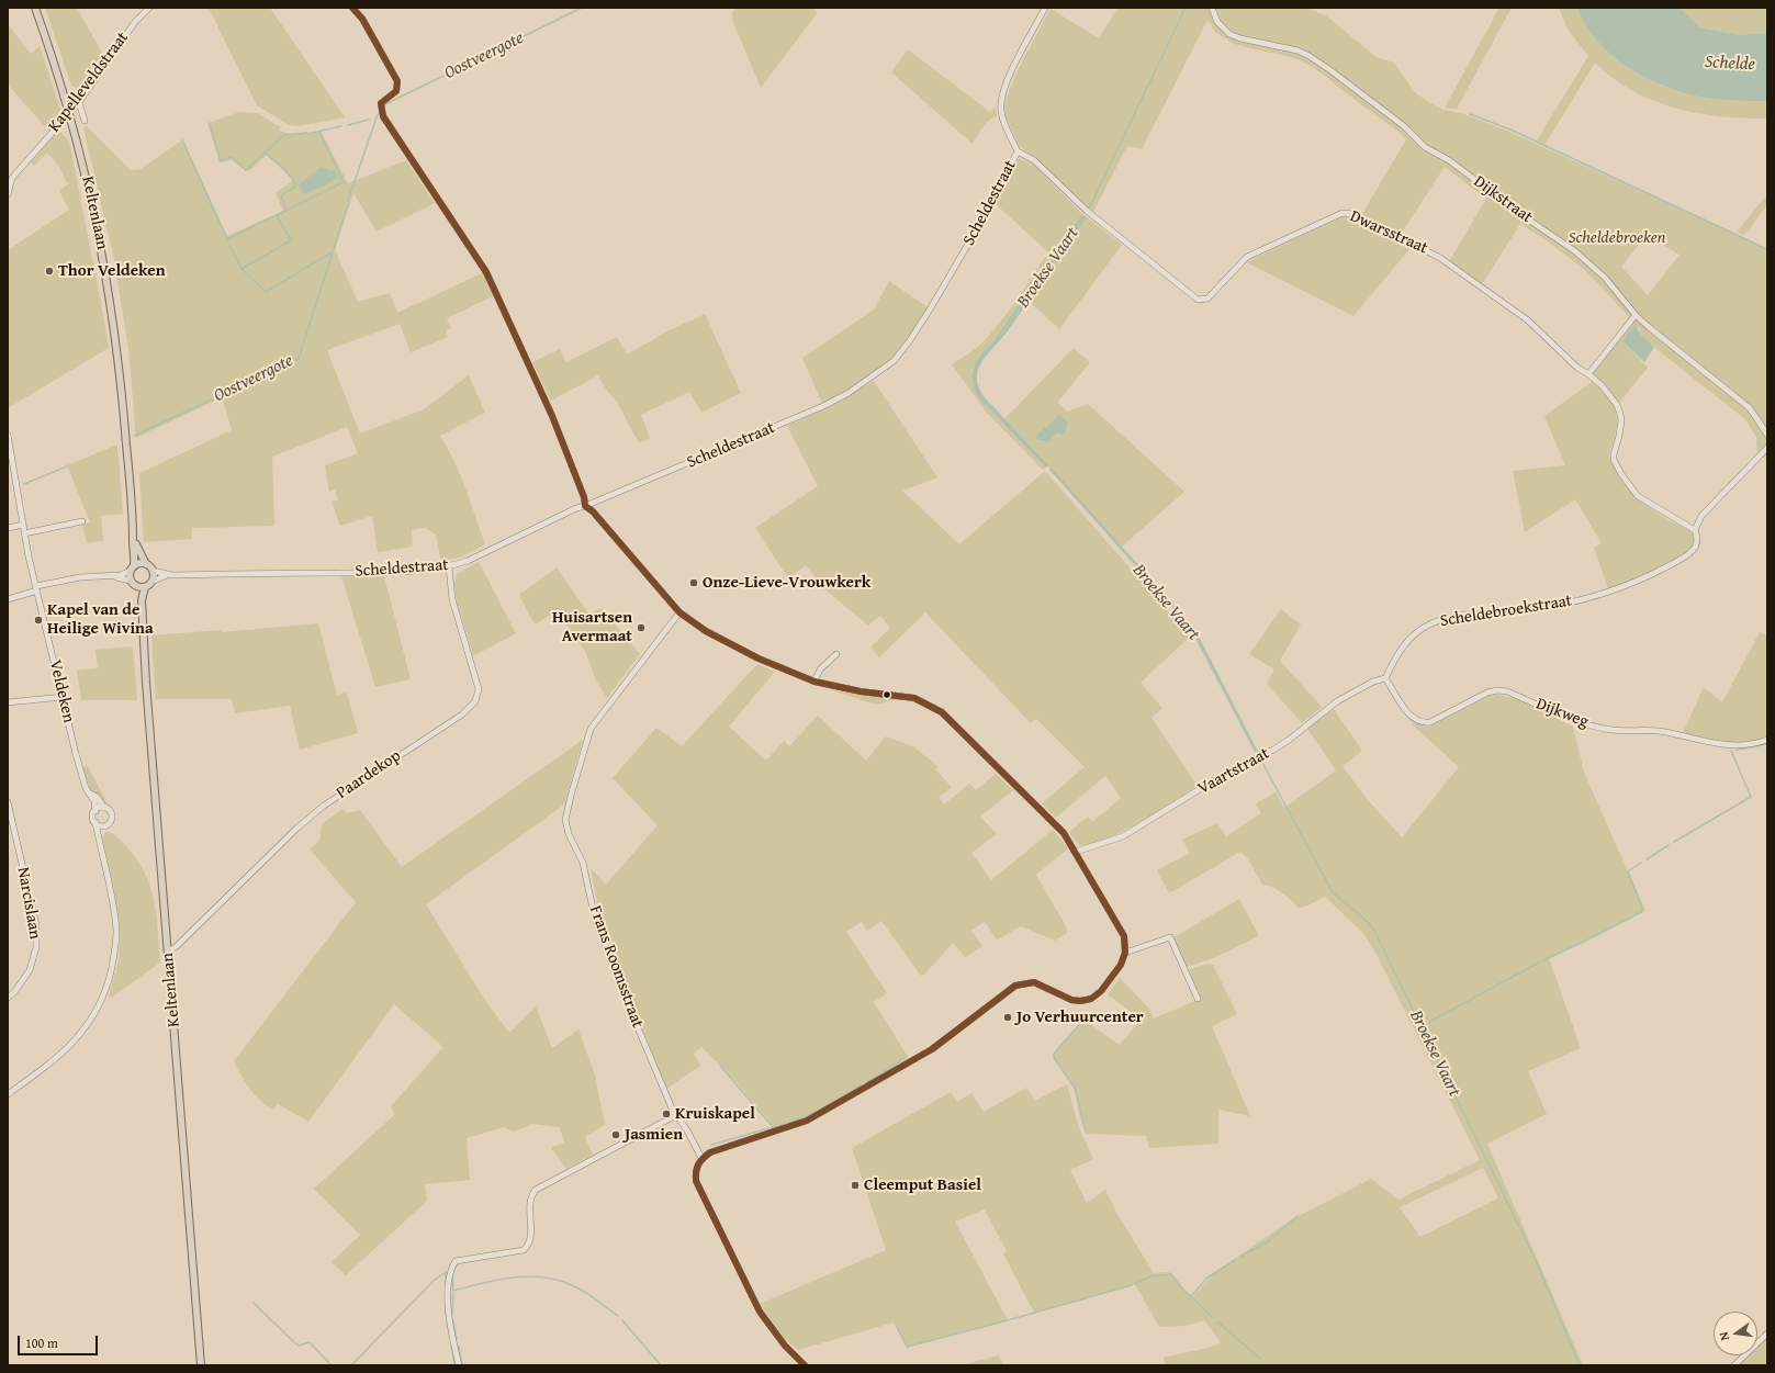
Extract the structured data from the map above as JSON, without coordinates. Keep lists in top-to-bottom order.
{
  "streets": {
    "main road": ["Keltenlaan"],
    "street": [
      "Kapelleveldstraat",
      "Dijkstraat",
      "Scheldestraat",
      "Dwarsstraat",
      "Scheldebroekstraat",
      "Veldeken",
      "Dijkweg",
      "Vaartstraat",
      "Paardekop",
      "Narcislaan",
      "Frans Roomsstraat"
    ]
  },
  "crossings": [
    ["Kapelleveldstraat", "Keltenlaan"],
    ["Scheldestraat", "Keltenlaan"],
    ["Scheldestraat", "Dwarsstraat"],
    ["Scheldestraat", "Paardekop"],
    ["Keltenlaan", "Paardekop"],
    ["Dwarsstraat", "Scheldebroekstraat"],
    ["Scheldebroekstraat", "Dijkweg"],
    ["Scheldebroekstraat", "Vaartstraat"],
    ["Dijkweg", "Vaartstraat"]
  ],
  "water": ["Oostveergote", "Schelde", "Broekse Vaart"],
  "parks": ["Scheldebroeken"],
  "places": [
    "Thor Veldeken",
    "Onze-Lieve-Vrouwkerk",
    "Kapel van de Heilige Wivina",
    "Huisartsen Avermaat",
    "Jo Verhuurcenter",
    "Kruiskapel",
    "Jasmien",
    "Cleemput Basiel"
  ],
  "scale_bar": "100 m",
  "north": "left"
}
